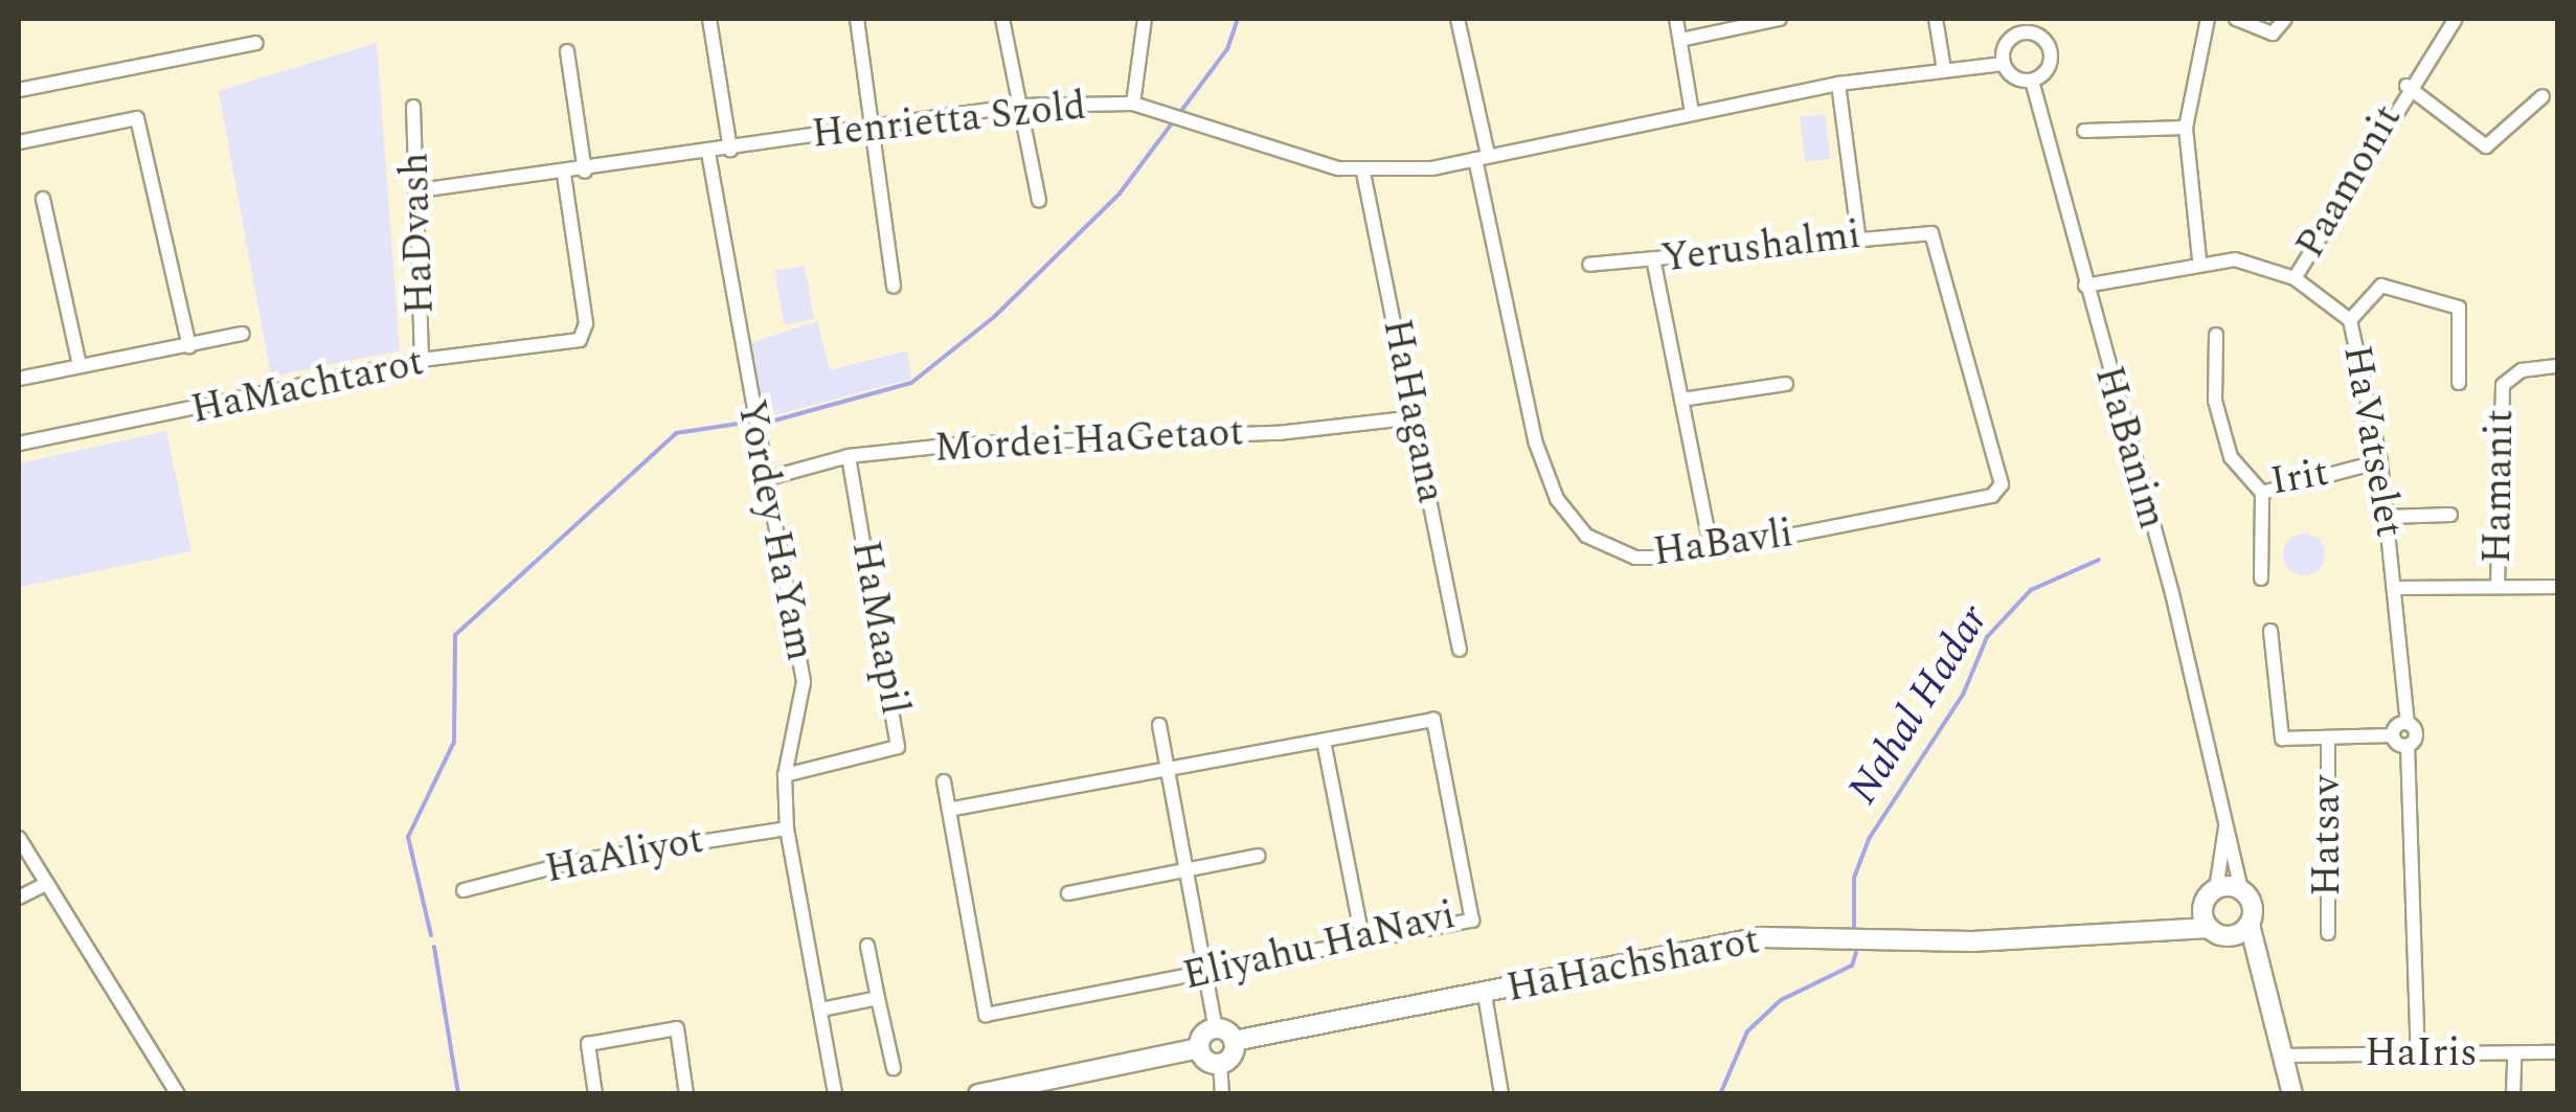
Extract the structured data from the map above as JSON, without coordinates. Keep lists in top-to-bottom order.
{
  "streets": {
    "street": [
      "Henrietta Szold",
      "Paamonit",
      "HaDvash",
      "Yerushalmi",
      "HaMachtarot",
      "HaHagana",
      "Mordei HaGetaot",
      "HaVatselet",
      "HaBanim",
      "Irit",
      "Hamanit",
      "Yordey HaYam",
      "HaBavli",
      "HaMaapil",
      "Hatsav",
      "HaAliyot",
      "Eliyahu HaNavi",
      "HaHachsharot",
      "HaIris"
    ]
  },
  "crossings": [
    ["Henrietta Szold", "HaDvash"],
    ["Henrietta Szold", "HaMachtarot"],
    ["Henrietta Szold", "HaHagana"],
    ["Henrietta Szold", "Yordey HaYam"],
    ["Henrietta Szold", "HaBavli"],
    ["Paamonit", "HaVatselet"],
    ["HaDvash", "HaMachtarot"],
    ["Yerushalmi", "HaBavli"],
    ["HaHagana", "Mordei HaGetaot"],
    ["Mordei HaGetaot", "Yordey HaYam"],
    ["Mordei HaGetaot", "HaMaapil"],
    ["HaVatselet", "HaBanim"],
    ["HaVatselet", "Irit"],
    ["HaBanim", "HaHachsharot"],
    ["Yordey HaYam", "HaMaapil"],
    ["Yordey HaYam", "HaAliyot"]
  ],
  "water": ["Nahal Hadar"]
}
